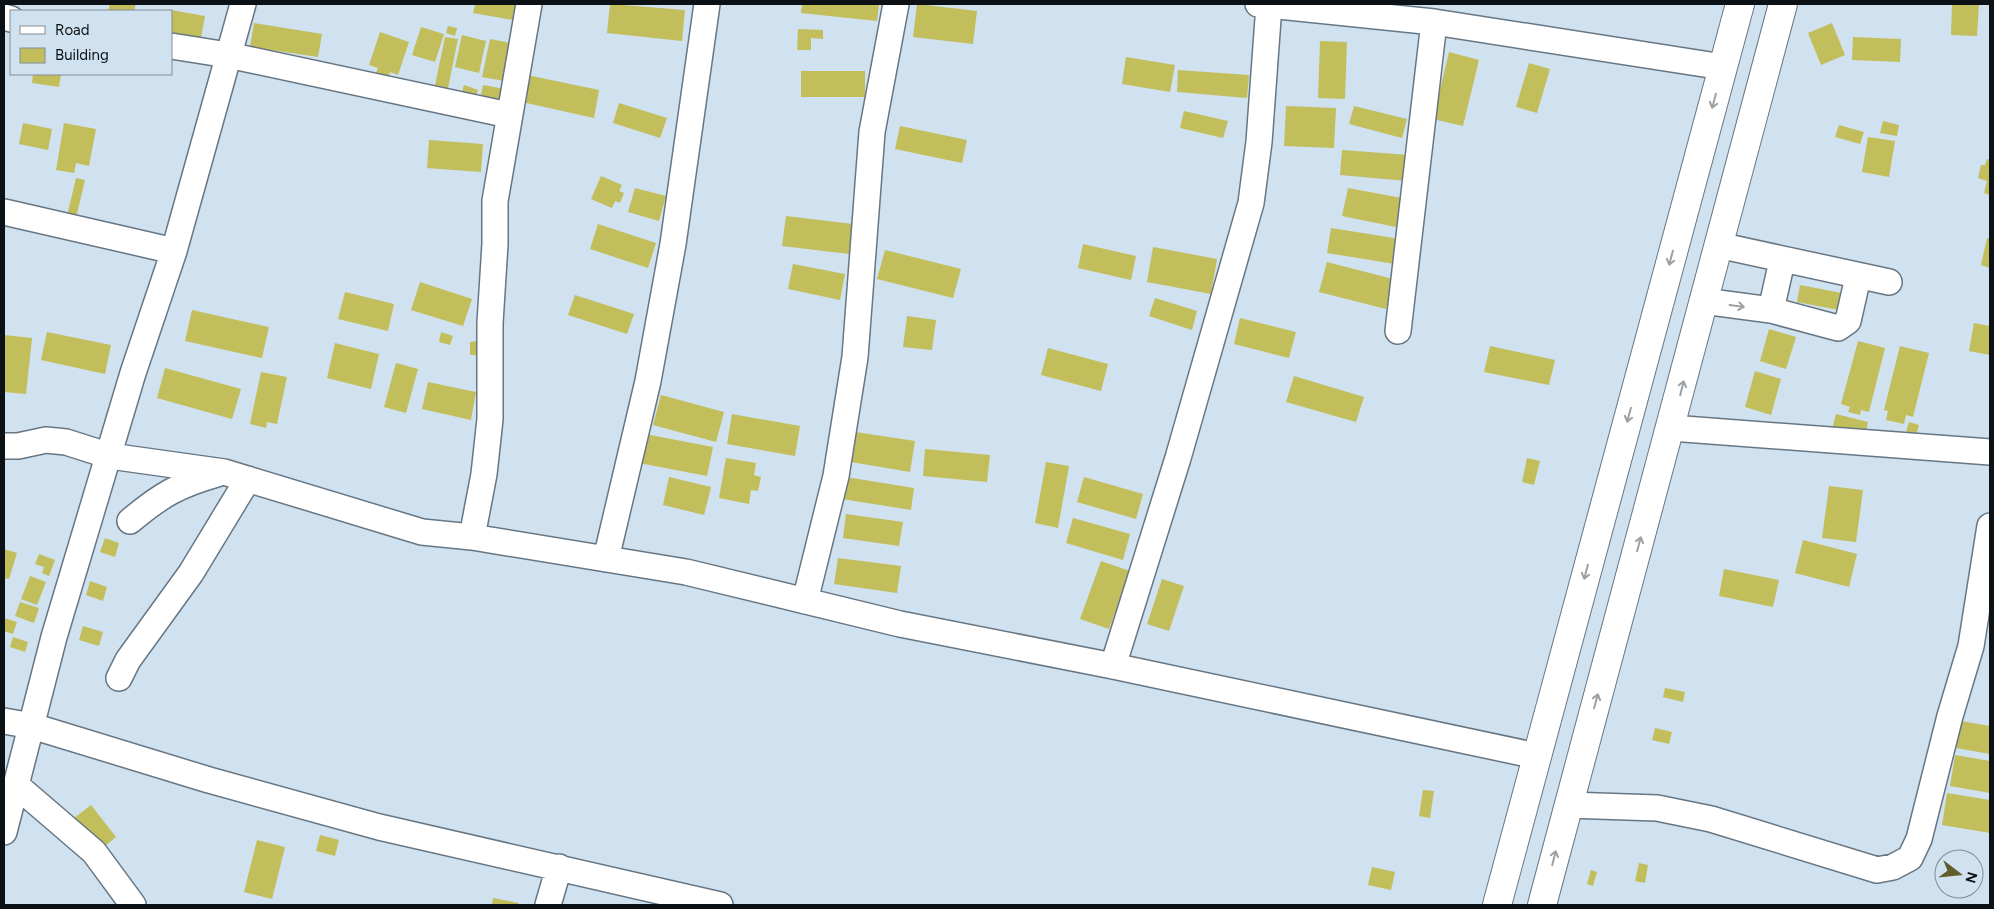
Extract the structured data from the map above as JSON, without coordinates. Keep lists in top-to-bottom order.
{
  "legend": ["Road", "Building"],
  "north": "right"
}
